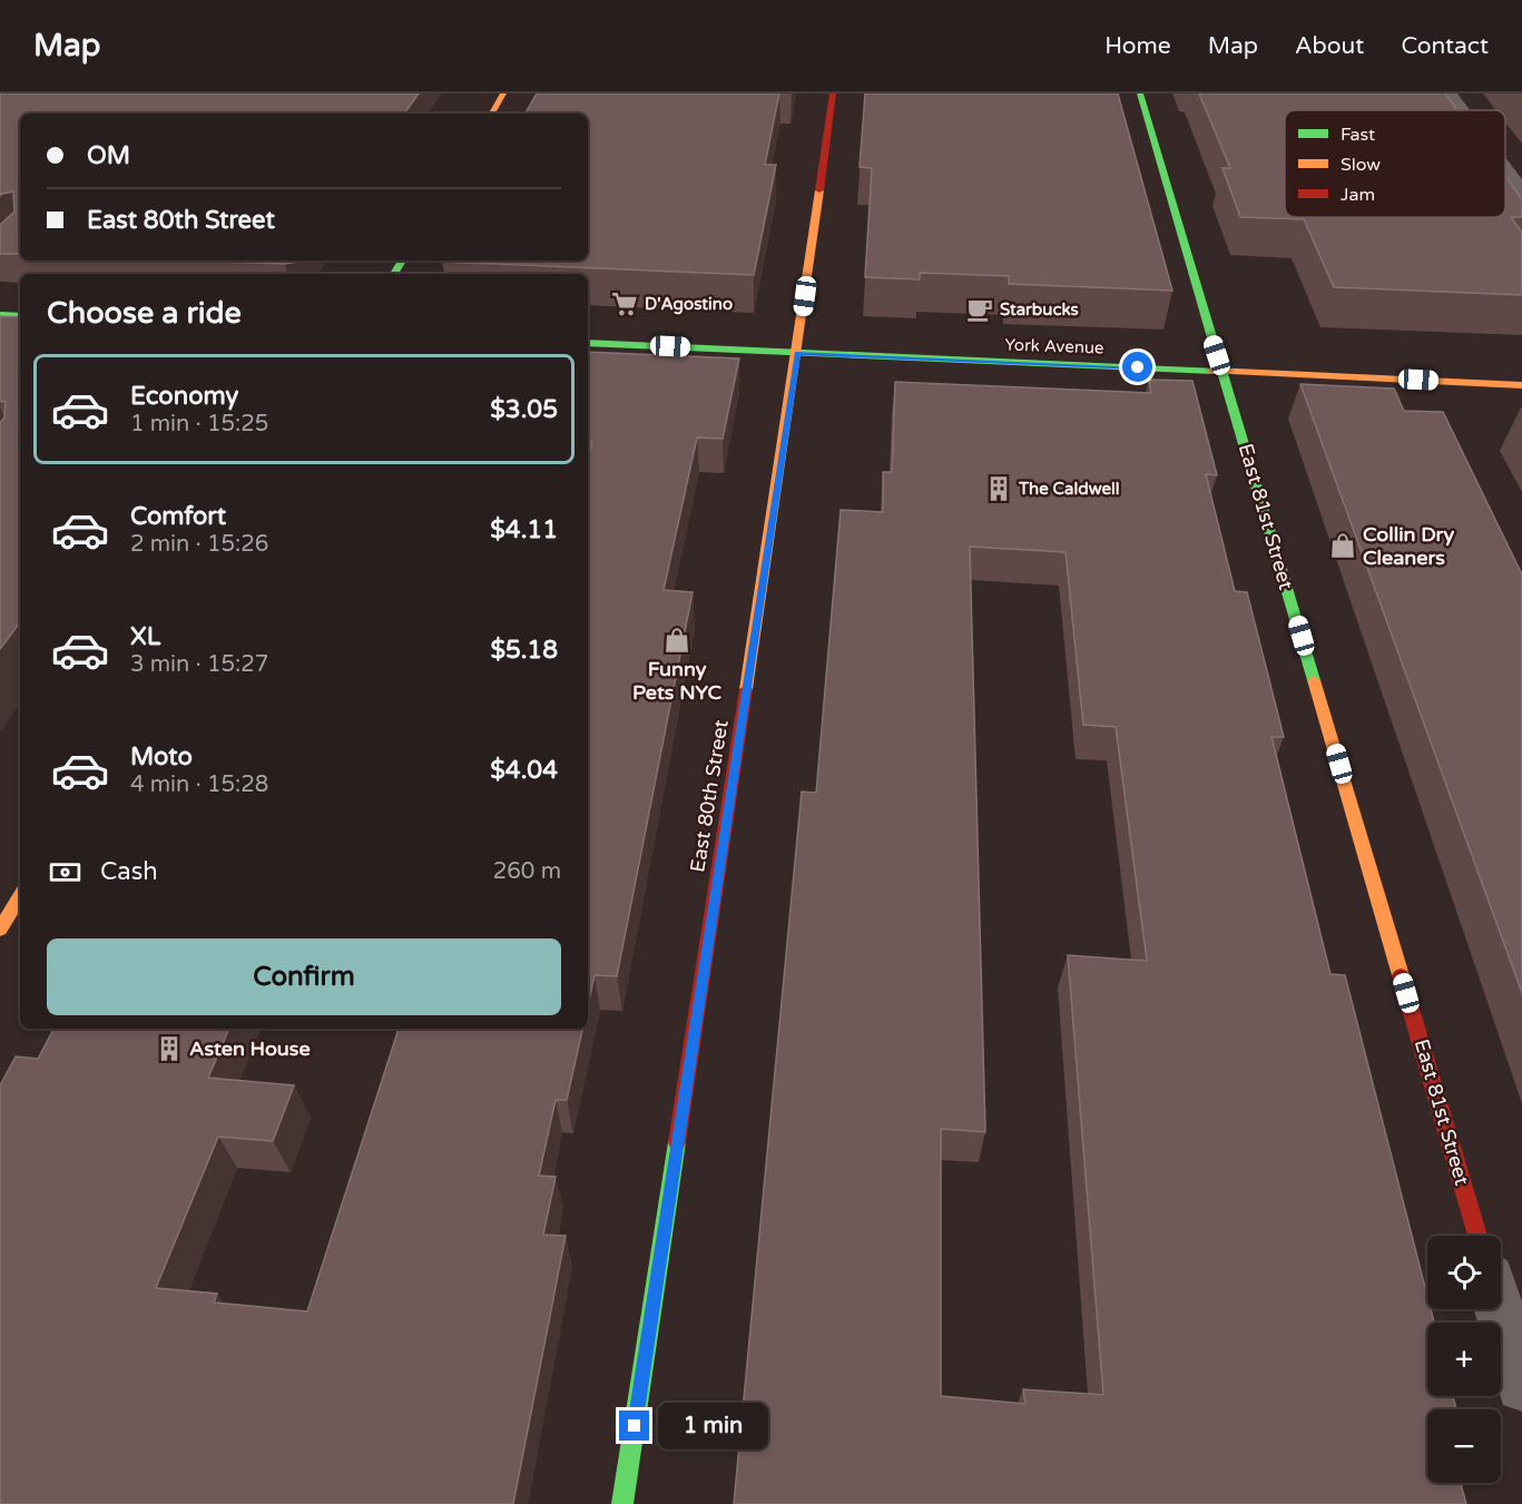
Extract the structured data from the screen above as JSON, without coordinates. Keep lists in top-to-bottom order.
{
  "streets": {
    "street": ["York Avenue", "East 81st Street", "East 80th Street"]
  },
  "crossings": [
    ["York Avenue", "East 81st Street"],
    ["York Avenue", "East 80th Street"]
  ],
  "places": {
    "supermarket": ["D'Agostino"],
    "cafe": ["Starbucks"],
    "building": ["The Caldwell", "Asten House"],
    "shop": ["Collin Dry Cleaners", "Funny Pets NYC"]
  },
  "legend": ["Fast", "Slow", "Jam"],
  "page": {
    "header": "Map",
    "nav": [
      "Home",
      "Map",
      "About",
      "Contact"
    ],
    "banner": ["OM", "East 80th Street"],
    "heading": "Choose a ride",
    "list": [
      {
        "name": "Economy",
        "note": "1 min · 15:25",
        "value": "$3.05"
      },
      {
        "name": "Comfort",
        "note": "2 min · 15:26",
        "value": "$4.11"
      },
      {
        "name": "XL",
        "note": "3 min · 15:27",
        "value": "$5.18"
      },
      {
        "name": "Moto",
        "note": "4 min · 15:28",
        "value": "$4.04"
      }
    ],
    "pay": ["Cash", "260 m"],
    "buttons": "Confirm",
    "map_buttons": ["+", "−"],
    "bubble": "1 min"
  }
}
